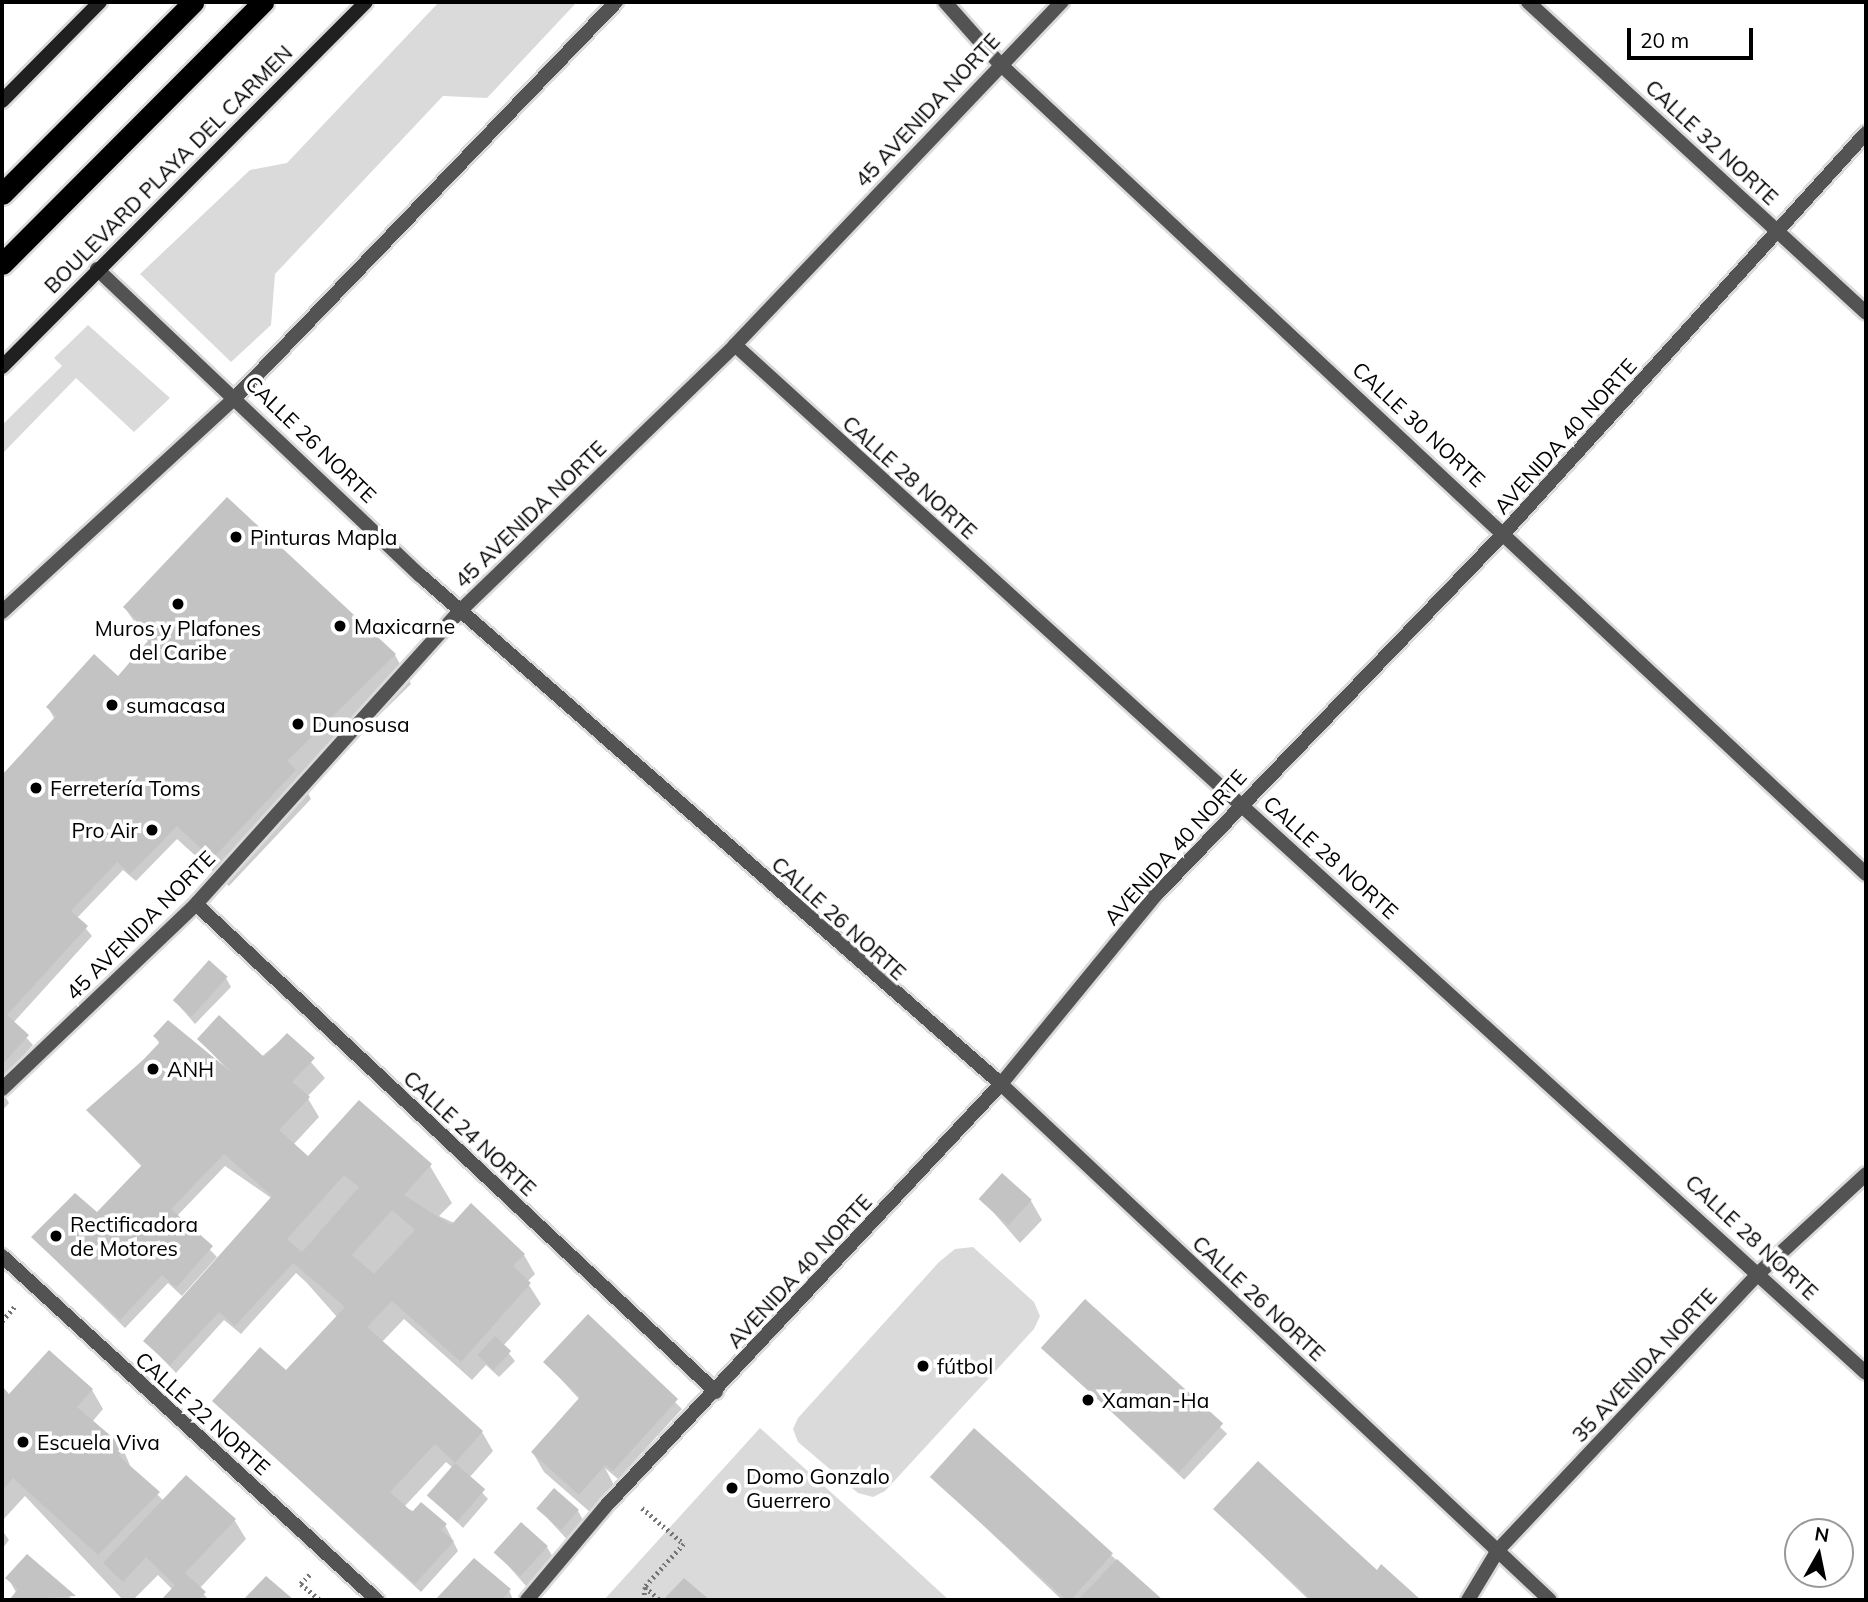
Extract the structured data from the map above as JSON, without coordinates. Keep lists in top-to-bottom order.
{
  "streets": {
    "main road": ["BOULEVARD PLAYA DEL CARMEN"],
    "street": [
      "45 AVENIDA NORTE",
      "CALLE 32 NORTE",
      "CALLE 30 NORTE",
      "AVENIDA 40 NORTE",
      "CALLE 26 NORTE",
      "CALLE 28 NORTE",
      "CALLE 24 NORTE",
      "35 AVENIDA NORTE",
      "CALLE 22 NORTE"
    ]
  },
  "crossings": [
    ["45 AVENIDA NORTE", "CALLE 30 NORTE"],
    ["45 AVENIDA NORTE", "CALLE 26 NORTE"],
    ["45 AVENIDA NORTE", "CALLE 28 NORTE"],
    ["45 AVENIDA NORTE", "CALLE 24 NORTE"],
    ["CALLE 32 NORTE", "AVENIDA 40 NORTE"],
    ["BOULEVARD PLAYA DEL CARMEN", "CALLE 26 NORTE"],
    ["CALLE 30 NORTE", "AVENIDA 40 NORTE"],
    ["AVENIDA 40 NORTE", "CALLE 26 NORTE"],
    ["AVENIDA 40 NORTE", "CALLE 28 NORTE"],
    ["AVENIDA 40 NORTE", "CALLE 24 NORTE"],
    ["CALLE 26 NORTE", "35 AVENIDA NORTE"],
    ["CALLE 28 NORTE", "35 AVENIDA NORTE"]
  ],
  "places": [
    "Pinturas Mapla",
    "Muros y Plafones del Caribe",
    "Maxicarne",
    "sumacasa",
    "Dunosusa",
    "Ferretería Toms",
    "Pro Air",
    "ANH",
    "Rectificadora de Motores",
    "fútbol",
    "Xaman-Ha",
    "Escuela Viva",
    "Domo Gonzalo Guerrero"
  ],
  "scale_bar": "20 m",
  "north": "top"
}
